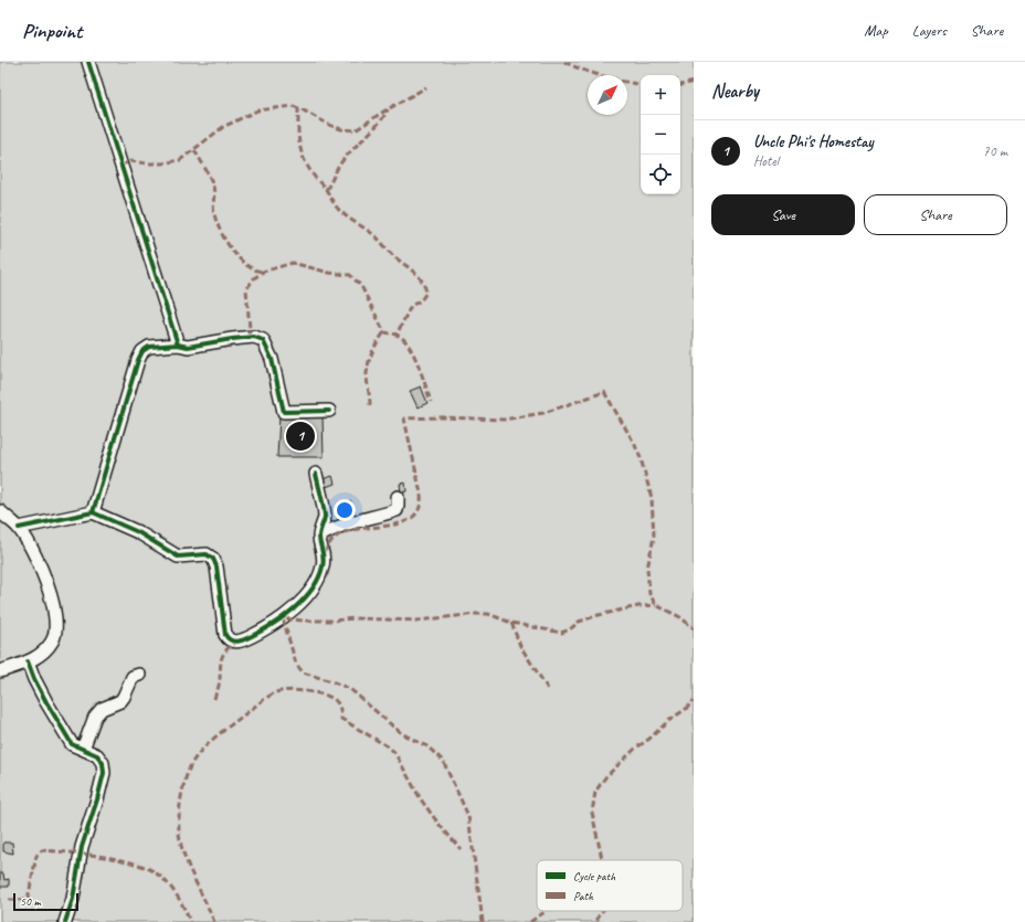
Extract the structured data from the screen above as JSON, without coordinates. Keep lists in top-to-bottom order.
{
  "legend": ["Cycle path", "Path"],
  "scale_bar": "50 m",
  "north": "top right",
  "page": {
    "header": "Pinpoint",
    "nav": ["Map", "Layers", "Share"],
    "heading": "Nearby",
    "map_buttons": ["+", "−"],
    "list": [
      {
        "mark": "1",
        "name": "Uncle Phi's Homestay",
        "note": "Hotel",
        "value": "70 m"
      }
    ],
    "buttons": ["Save", "Share"],
    "pins": "1",
    "scale": "50 m"
  }
}
